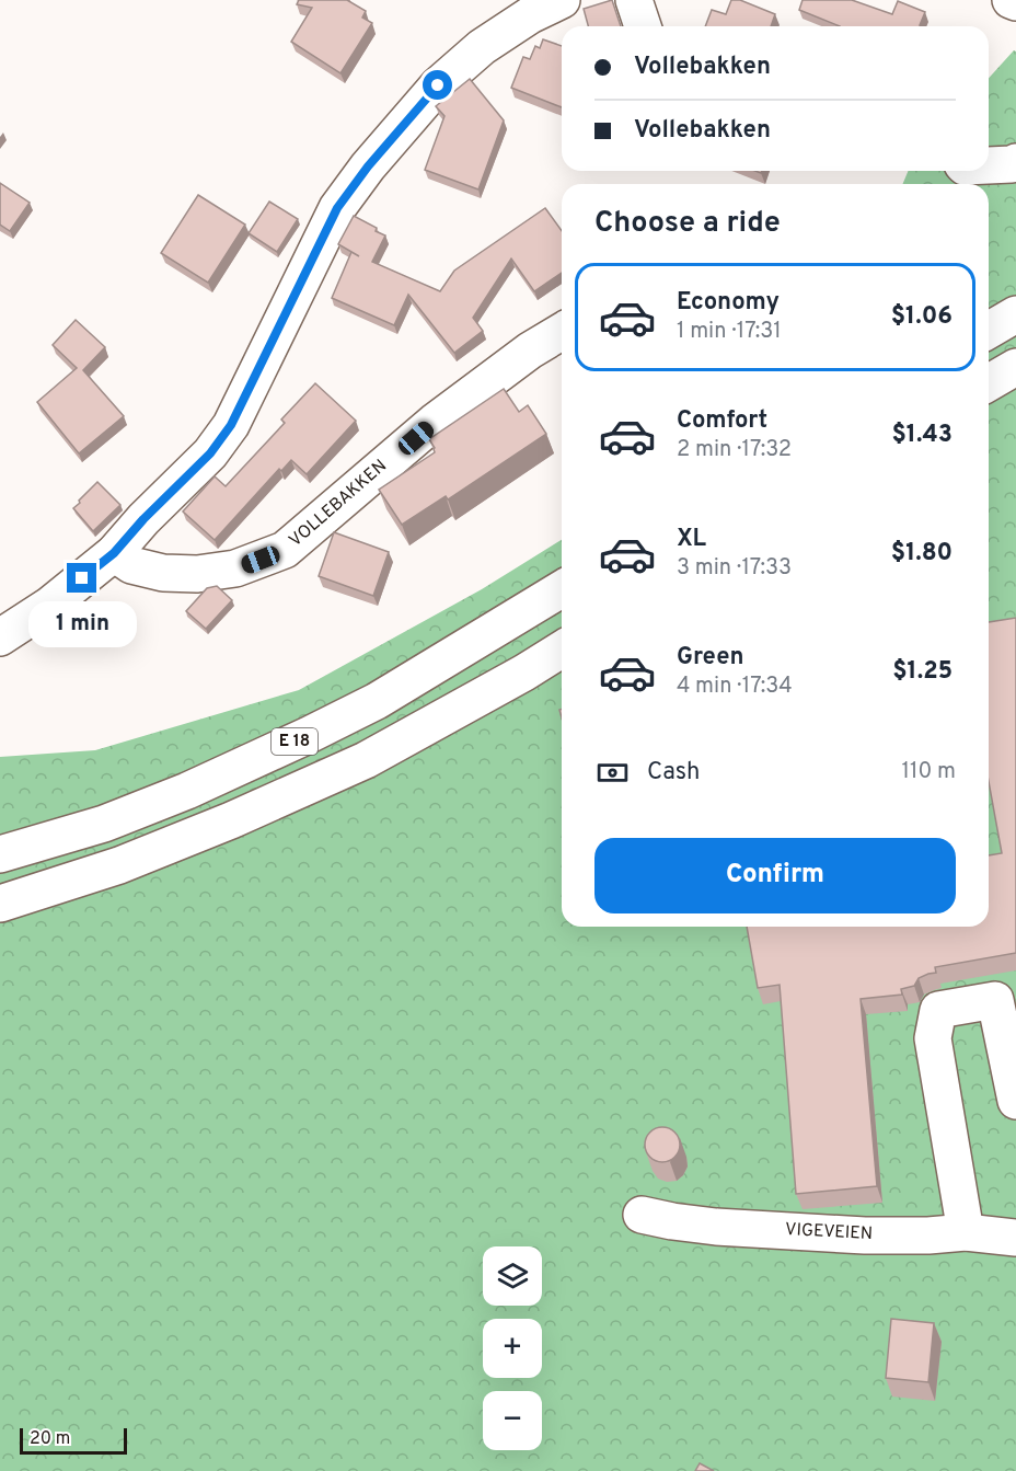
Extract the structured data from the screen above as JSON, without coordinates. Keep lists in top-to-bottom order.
{
  "streets": {
    "main road": ["VOLLEBAKKEN", "E 18", "VIGEVEIEN"]
  },
  "scale_bar": "20 m",
  "page": {
    "banner": ["Vollebakken", "Vollebakken"],
    "heading": "Choose a ride",
    "list": [
      {
        "name": "Economy",
        "note": "1 min · 17:31",
        "value": "$1.06"
      },
      {
        "name": "Comfort",
        "note": "2 min · 17:32",
        "value": "$1.43"
      },
      {
        "name": "XL",
        "note": "3 min · 17:33",
        "value": "$1.80"
      },
      {
        "name": "Green",
        "note": "4 min · 17:34",
        "value": "$1.25"
      }
    ],
    "bubble": "1 min",
    "pay": ["Cash", "110 m"],
    "buttons": "Confirm",
    "map_buttons": ["+", "−"],
    "scale": "20 m"
  }
}
